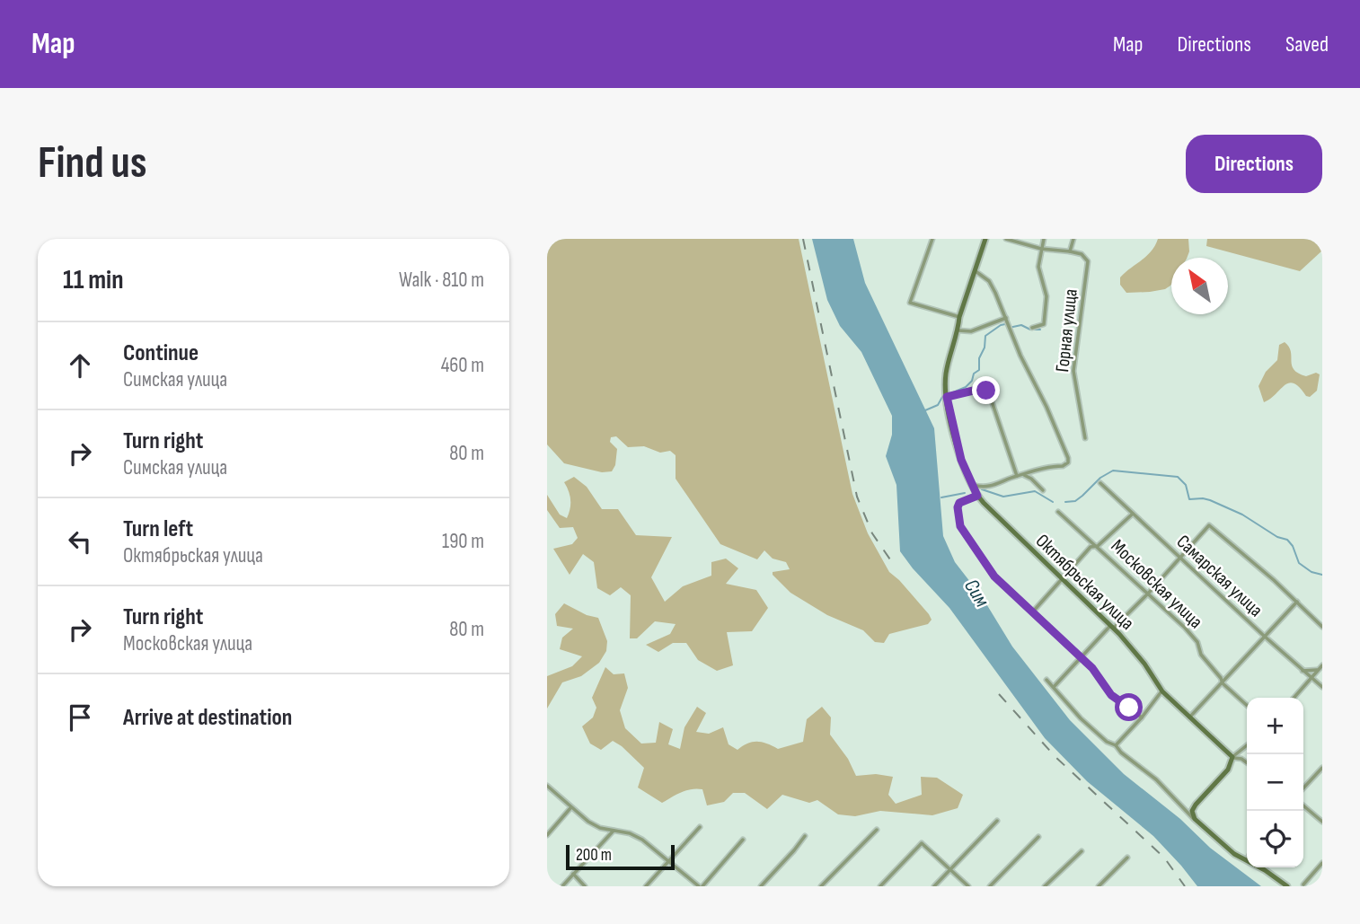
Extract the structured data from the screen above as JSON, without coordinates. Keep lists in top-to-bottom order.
{
  "streets": {
    "main road": ["Октябрьская улица"],
    "street": ["Горная улица", "Самарская улица", "Московская улица"]
  },
  "water": ["Сим"],
  "scale_bar": "200 m",
  "north": "top left",
  "page": {
    "header": "Map",
    "nav": ["Map", "Directions", "Saved"],
    "buttons": "Directions",
    "title": "Find us",
    "heading": ["11 min", "Walk · 810 m"],
    "list": [
      ["Continue", "Симская улица", "460 m"],
      ["Turn right", "Симская улица", "80 m"],
      ["Turn left", "Октябрьская улица", "190 m"],
      ["Turn right", "Московская улица", "80 m"],
      "Arrive at destination"
    ],
    "map_buttons": ["+", "−"],
    "scale": "200 m"
  }
}
